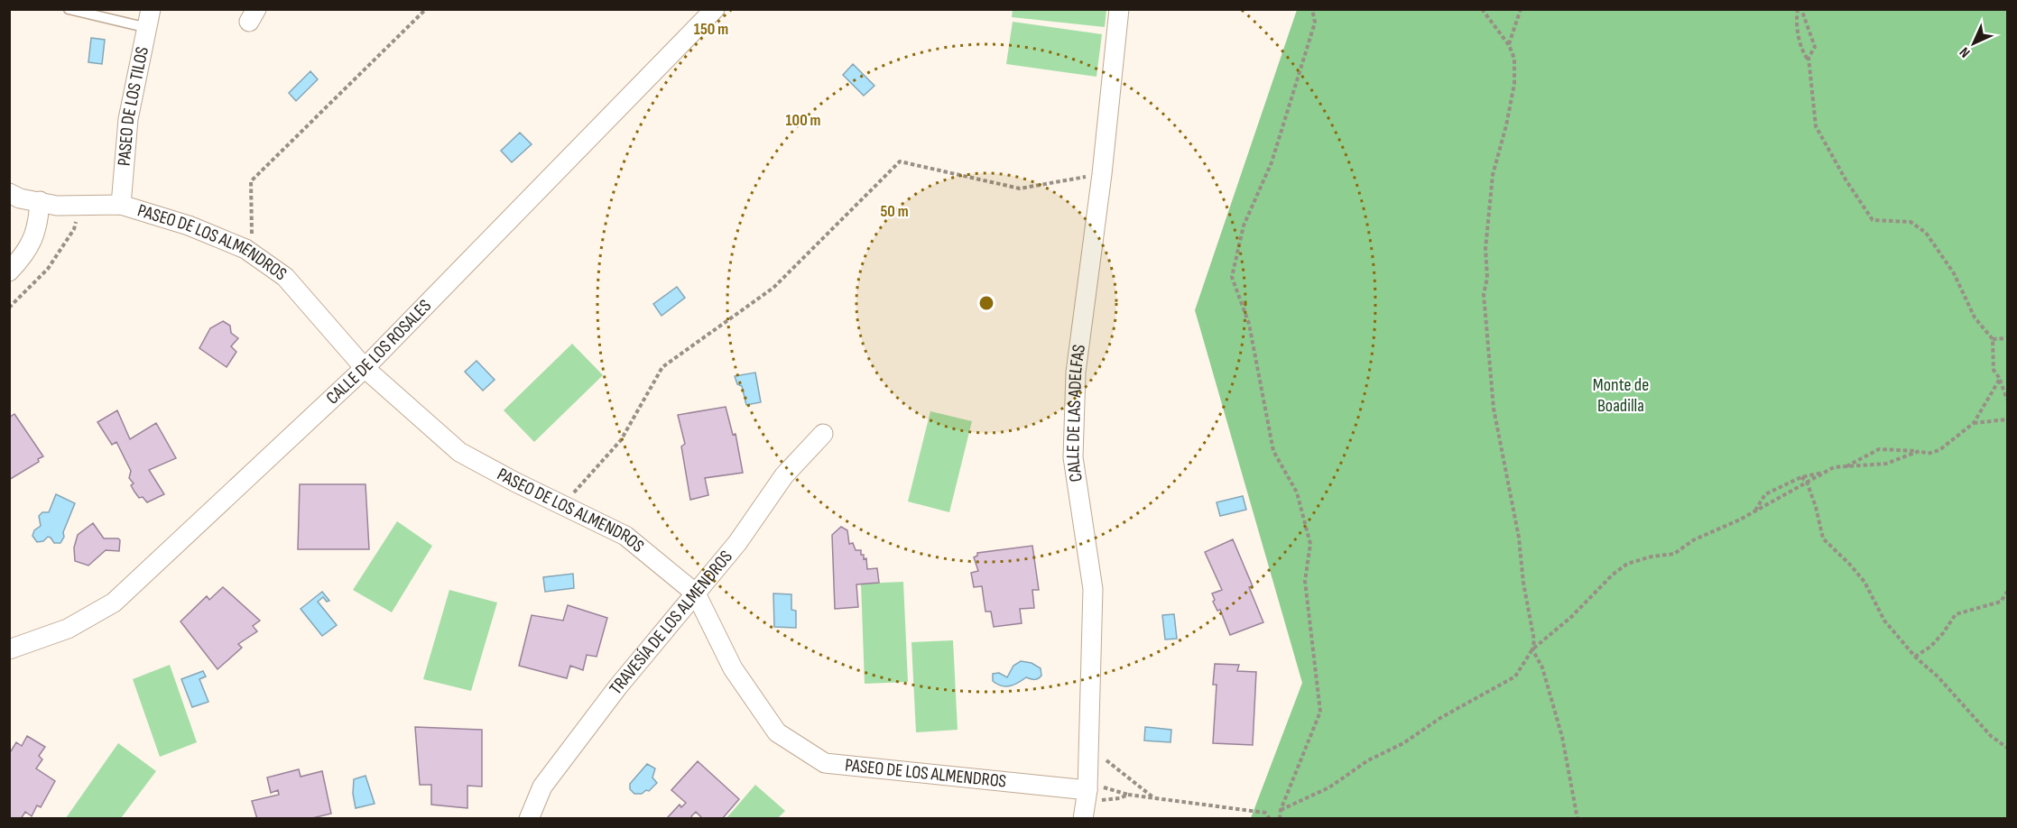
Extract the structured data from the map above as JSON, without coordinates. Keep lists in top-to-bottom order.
{
  "streets": {
    "street": [
      "PASEO DE LOS TILOS",
      "PASEO DE LOS ALMENDROS",
      "CALLE DE LOS ROSALES",
      "CALLE DE LAS ADELFAS",
      "TRAVESÍA DE LOS ALMENDROS"
    ]
  },
  "crossings": [
    ["PASEO DE LOS TILOS", "PASEO DE LOS ALMENDROS"],
    ["PASEO DE LOS ALMENDROS", "CALLE DE LOS ROSALES"],
    ["PASEO DE LOS ALMENDROS", "CALLE DE LAS ADELFAS"],
    ["PASEO DE LOS ALMENDROS", "TRAVESÍA DE LOS ALMENDROS"]
  ],
  "parks": ["Monte de Boadilla"],
  "north": "bottom left",
  "rings": ["150 m", "100 m", "50 m"]
}
